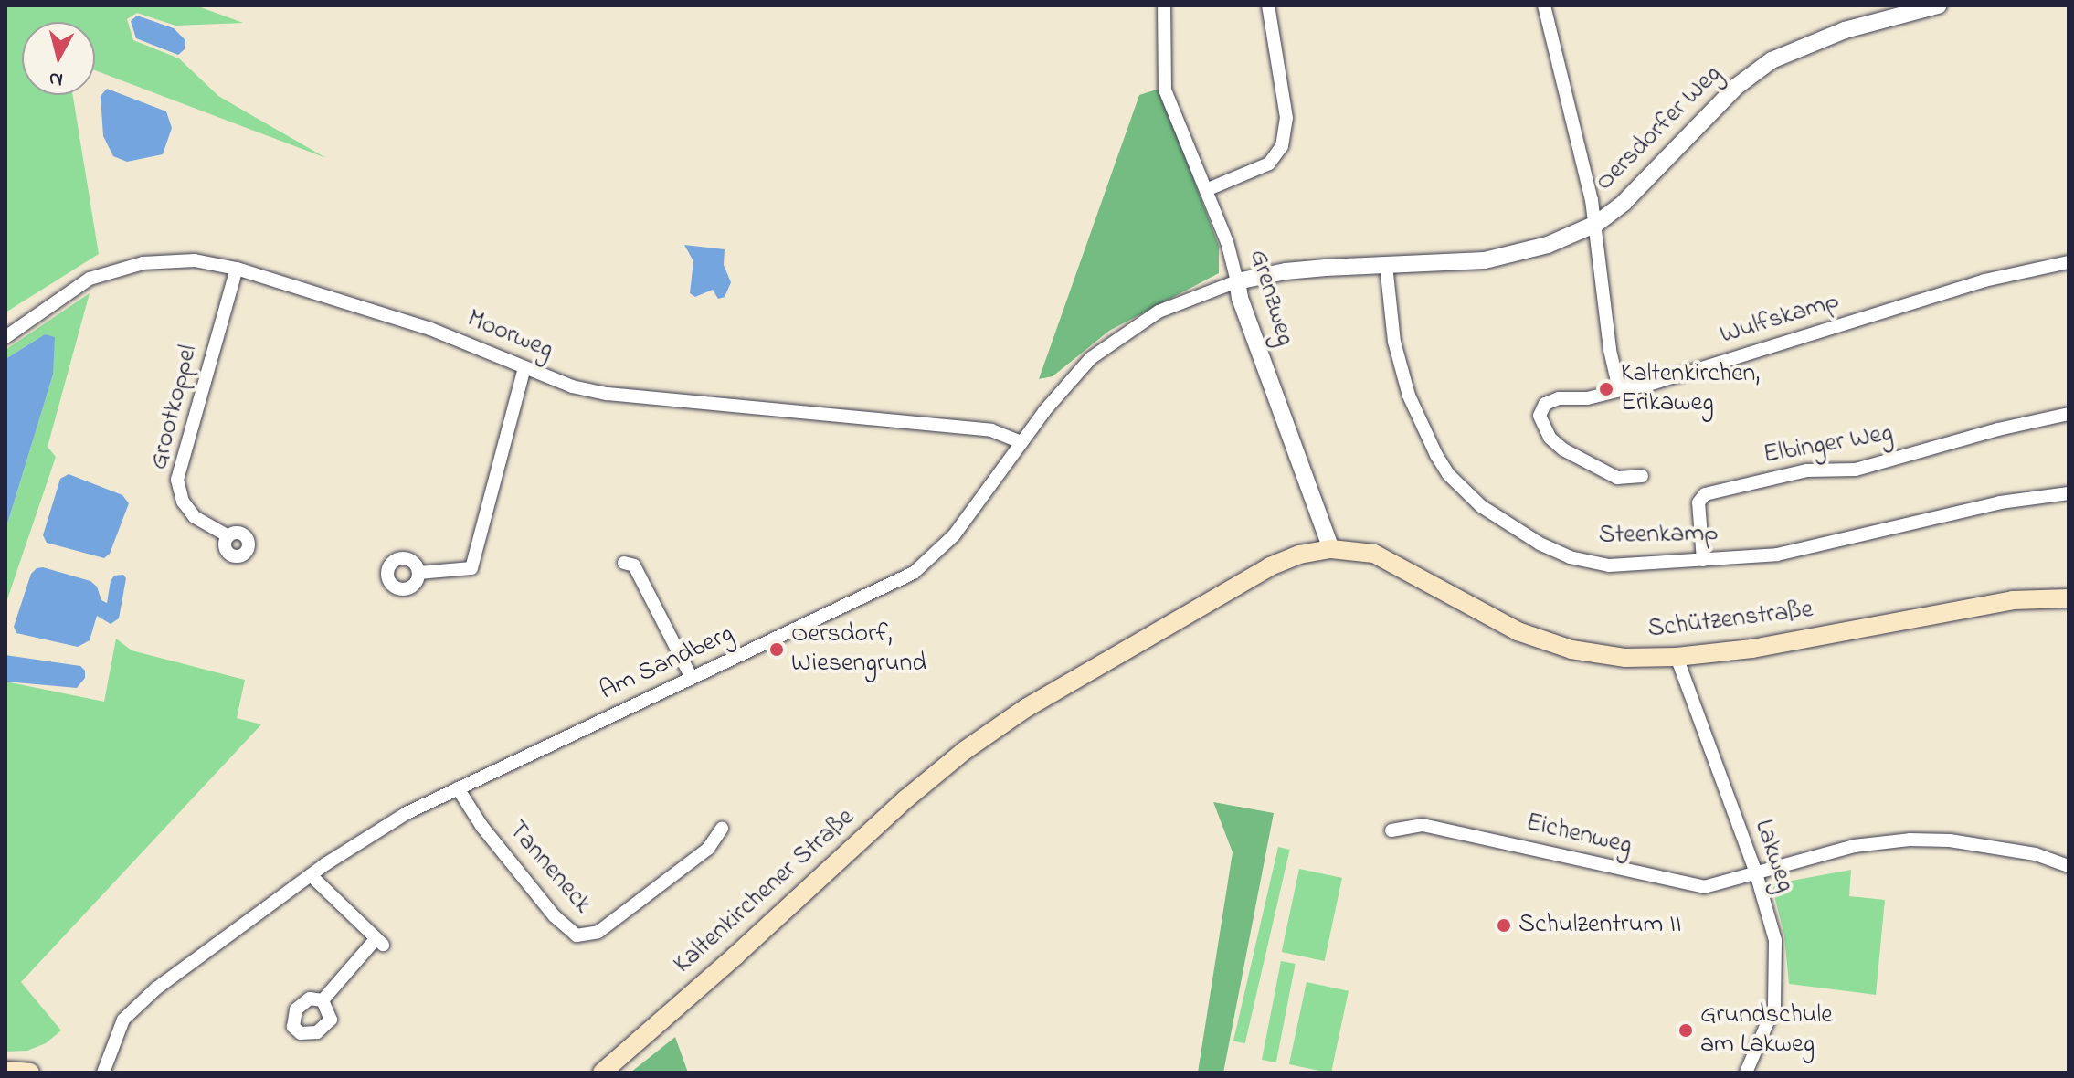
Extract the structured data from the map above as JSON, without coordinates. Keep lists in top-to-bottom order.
{
  "streets": {
    "main road": ["Schützenstraße", "Kaltenkirchener Straße"],
    "street": [
      "Oersdorfer Weg",
      "Grenzweg",
      "Wulfskamp",
      "Moorweg",
      "Grootkoppel",
      "Elbinger Weg",
      "Steenkamp",
      "Am Sandberg",
      "Eichenweg",
      "Lakweg",
      "Tanneneck"
    ]
  },
  "crossings": [
    ["Oersdorfer Weg", "Grenzweg"],
    ["Oersdorfer Weg", "Steenkamp"],
    ["Oersdorfer Weg", "Am Sandberg"],
    ["Grenzweg", "Schützenstraße"],
    ["Grenzweg", "Am Sandberg"],
    ["Moorweg", "Grootkoppel"],
    ["Moorweg", "Am Sandberg"],
    ["Elbinger Weg", "Steenkamp"],
    ["Schützenstraße", "Lakweg"],
    ["Schützenstraße", "Kaltenkirchener Straße"],
    ["Am Sandberg", "Tanneneck"],
    ["Eichenweg", "Lakweg"]
  ],
  "places": [
    "Kaltenkirchen, Erikaweg",
    "Oersdorf, Wiesengrund",
    "Schulzentrum II",
    "Grundschule am Lakweg"
  ],
  "north": "bottom"
}
